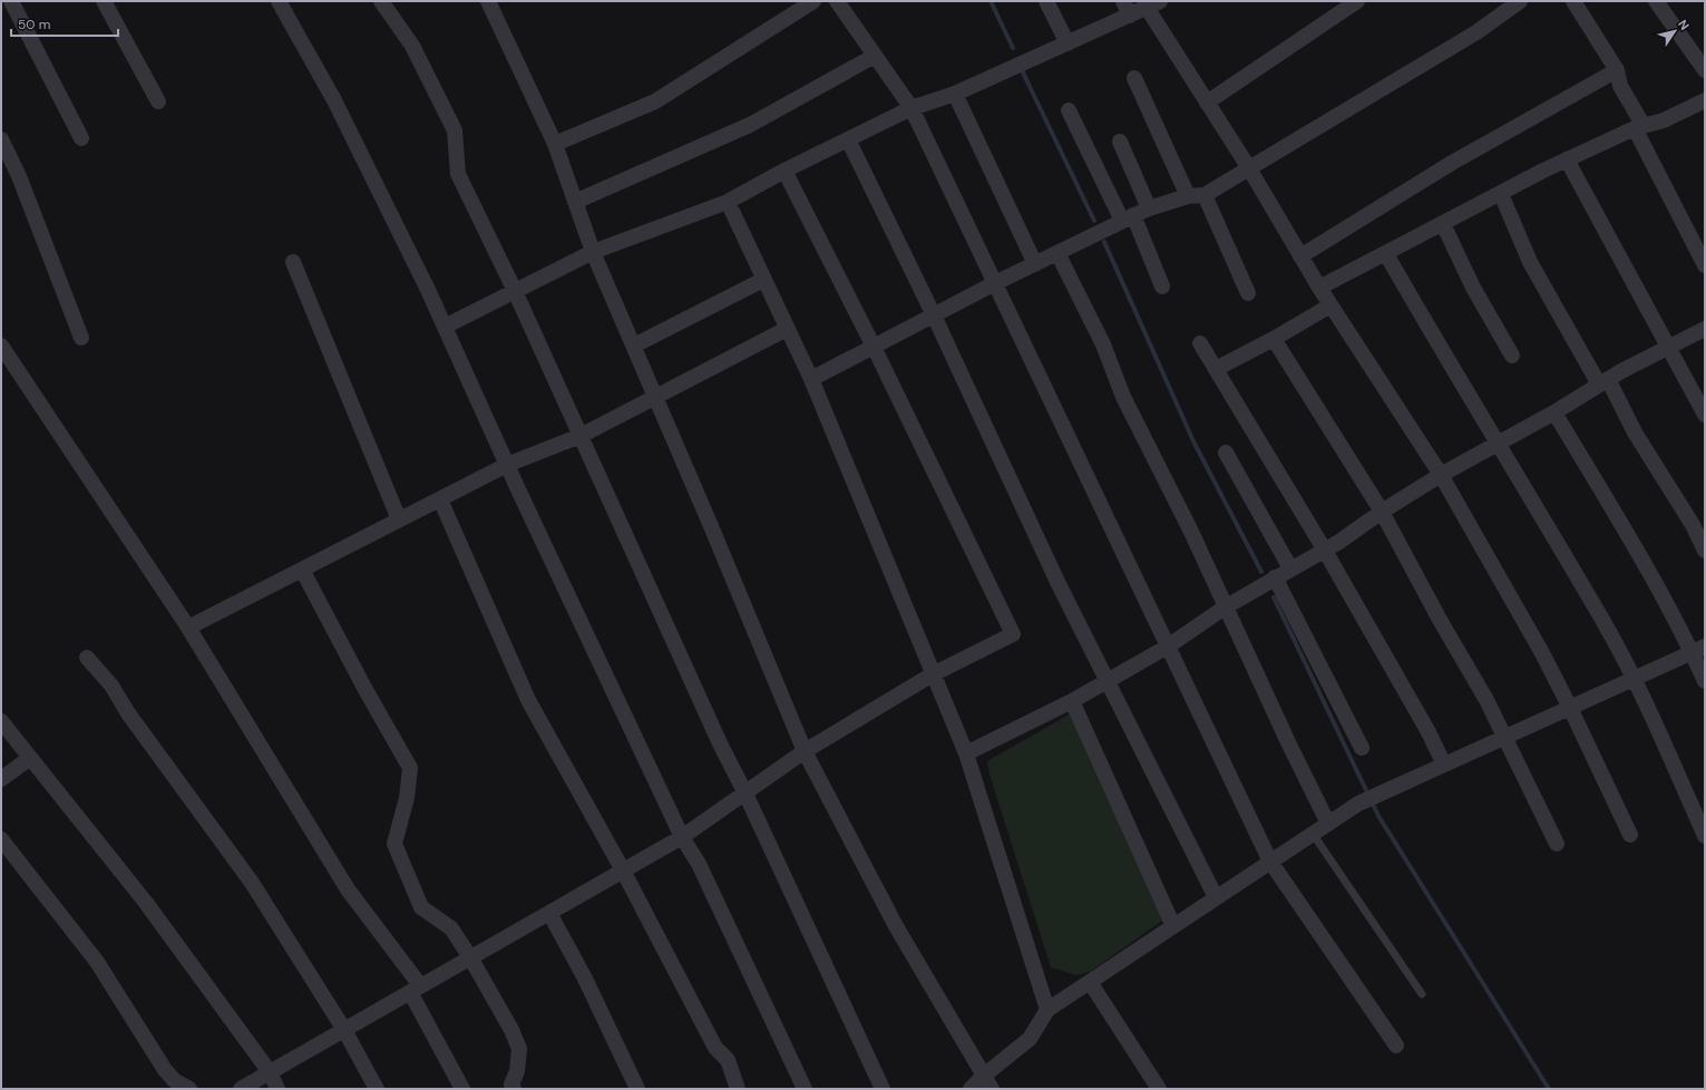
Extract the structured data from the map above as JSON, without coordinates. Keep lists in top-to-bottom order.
{
  "scale_bar": "50 m",
  "north": "top right"
}
